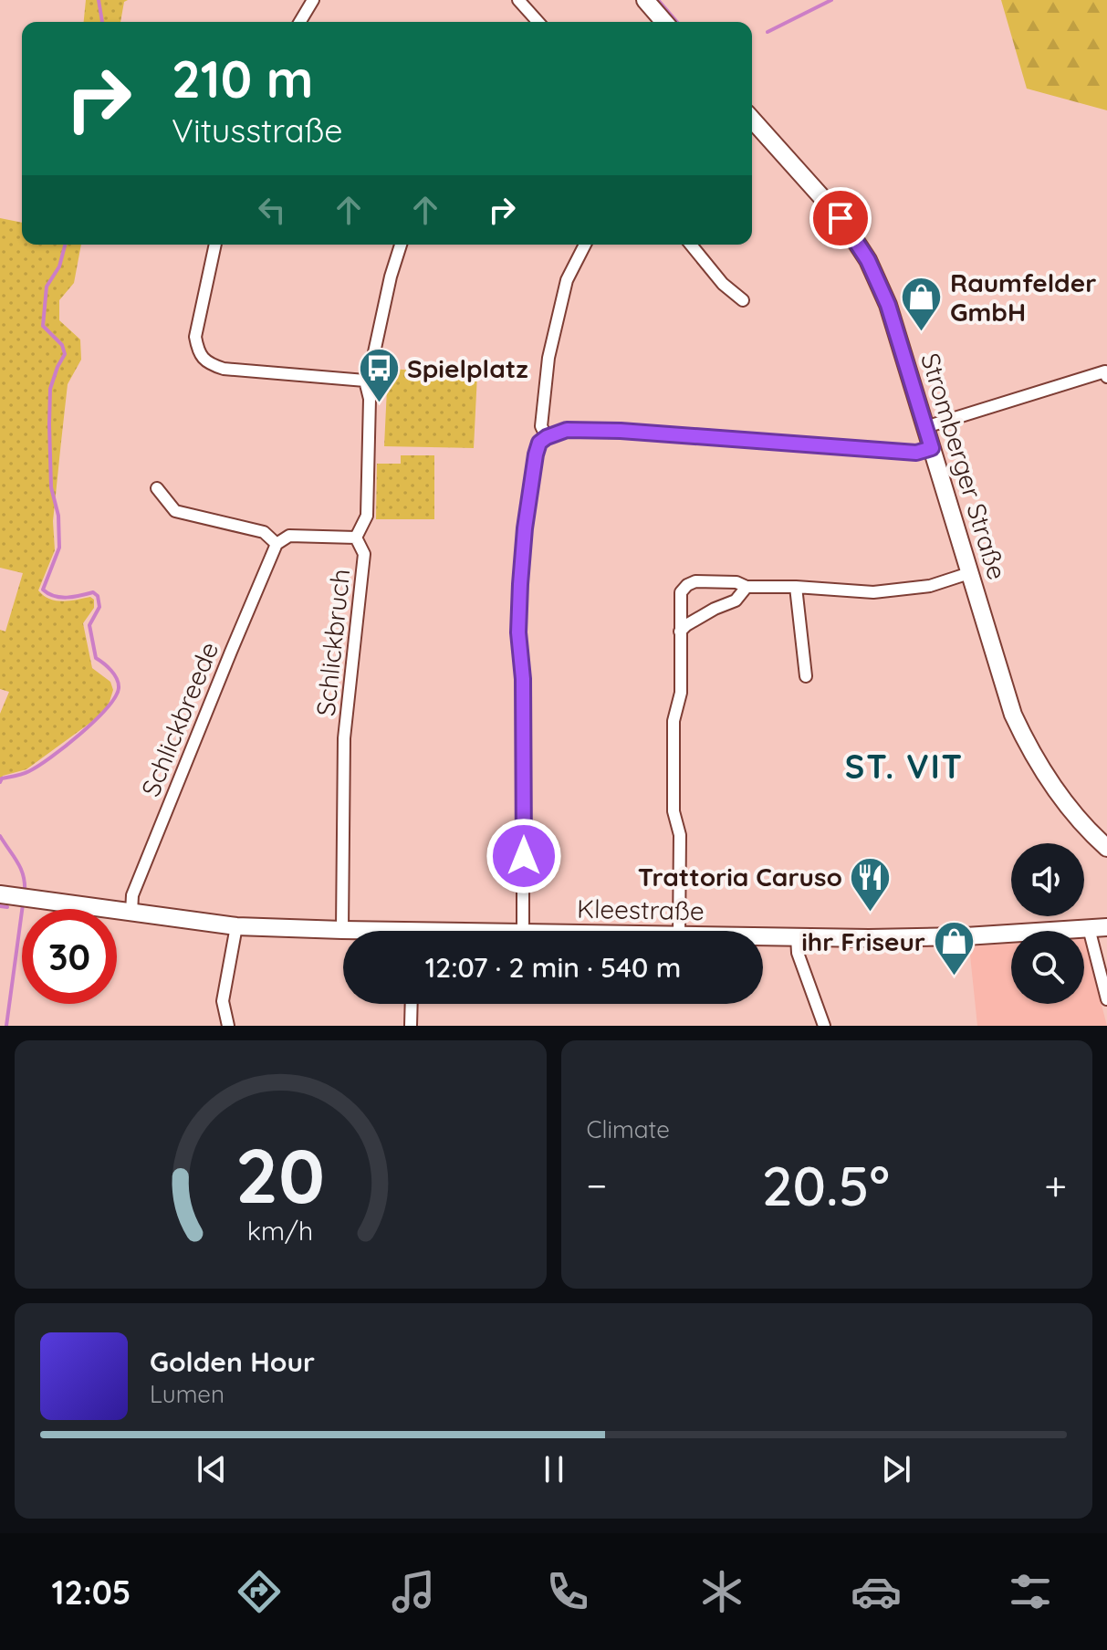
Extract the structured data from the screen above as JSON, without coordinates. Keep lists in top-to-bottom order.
{
  "streets": {
    "street": [
      "Stromberger Straße",
      "Schlickbruch",
      "Schlickbreede",
      "Kleestraße"
    ]
  },
  "crossings": [
    ["Schlickbruch", "Kleestraße"],
    ["Schlickbreede", "Kleestraße"]
  ],
  "districts": ["ST. VIT"],
  "places": {
    "shop": ["Raumfelder GmbH", "ihr Friseur"],
    "bus stop": ["Spielplatz"],
    "restaurant": ["Trattoria Caruso"]
  },
  "page": {
    "turn": ["210 m", "Vitusstraße"],
    "limit": "30",
    "trip": "12:07 · 2 min · 540 m",
    "tile": "Climate",
    "heat": ["−", "20.5°", "+"],
    "song": ["Golden Hour", "Lumen"],
    "tabs": "12:05",
    "gauge": ["20", "km/h"]
  }
}
